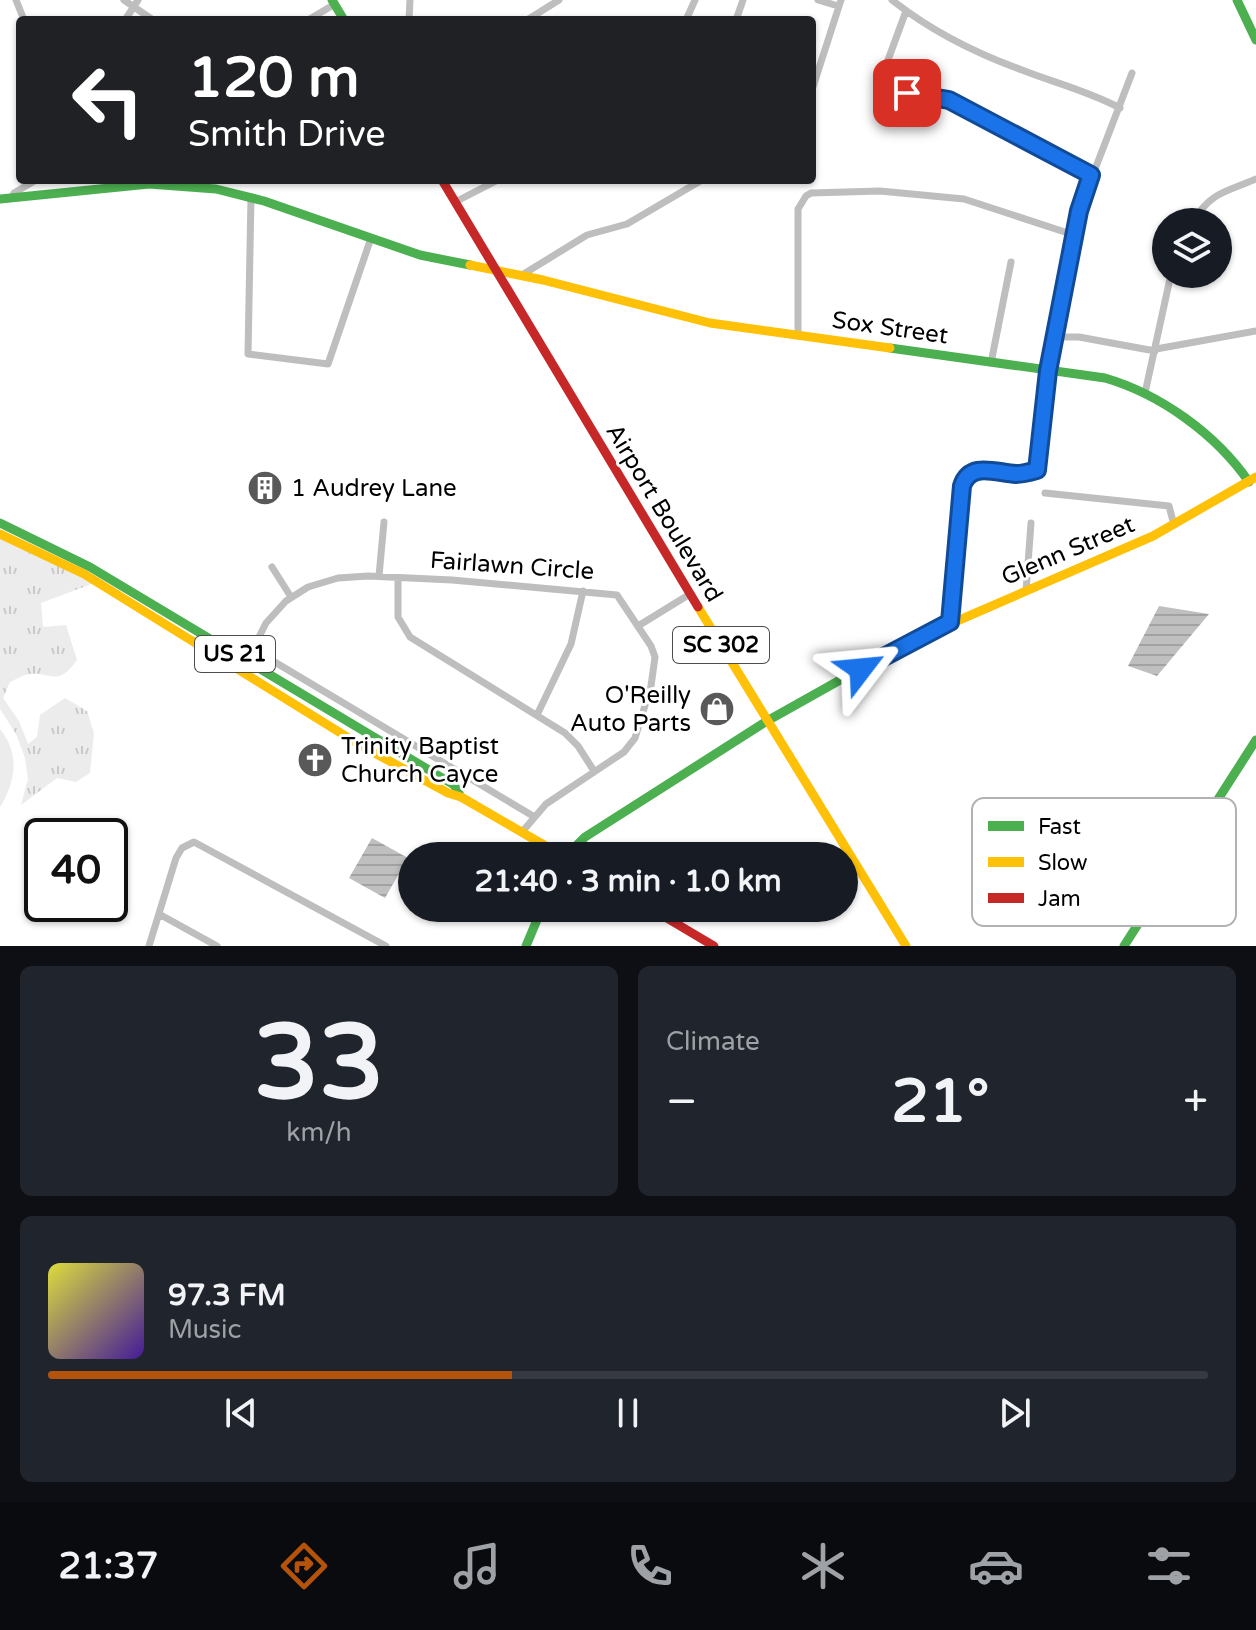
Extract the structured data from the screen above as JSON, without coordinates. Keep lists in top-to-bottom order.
{
  "streets": {
    "street": [
      "Sox Street",
      "Airport Boulevard",
      "Glenn Street",
      "Fairlawn Circle",
      "SC 302",
      "US 21"
    ]
  },
  "crossings": [
    ["Sox Street", "Airport Boulevard"],
    ["Sox Street", "Glenn Street"],
    ["Airport Boulevard", "Glenn Street"],
    ["Fairlawn Circle", "US 21"]
  ],
  "places": {
    "building": ["1 Audrey Lane"],
    "shop": ["O'Reilly Auto Parts"],
    "church": ["Trinity Baptist Church Cayce"]
  },
  "legend": ["Fast", "Slow", "Jam"],
  "page": {
    "turn": ["120 m", "Smith Drive"],
    "limit": "40",
    "trip": "21:40 · 3 min · 1.0 km",
    "tile": [
      ["33", "km/h"],
      "Climate"
    ],
    "heat": ["−", "21°", "+"],
    "song": ["97.3 FM", "Music"],
    "tabs": "21:37"
  }
}
